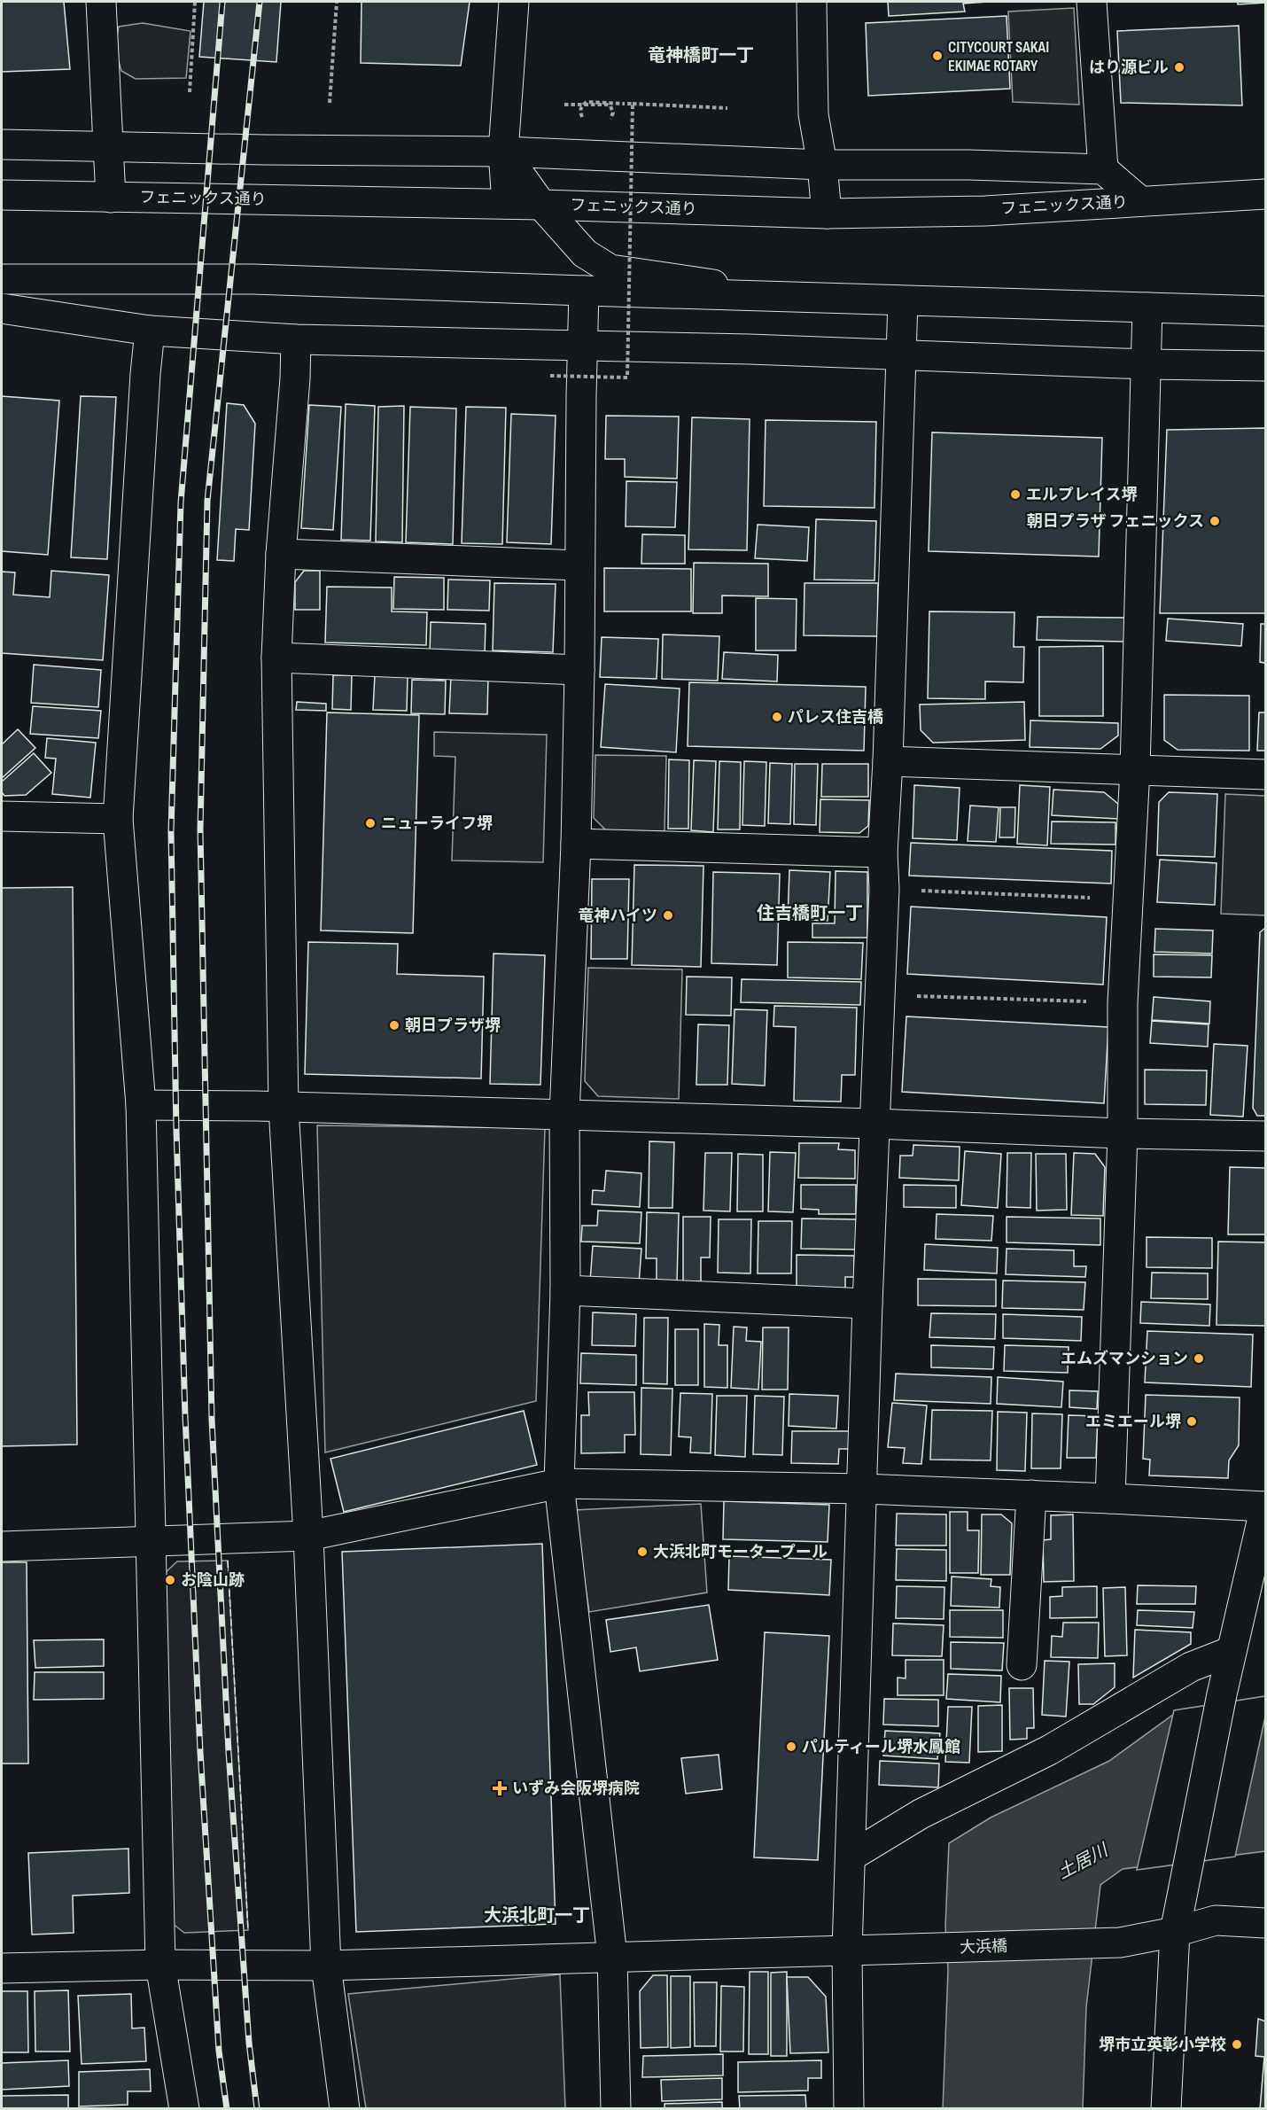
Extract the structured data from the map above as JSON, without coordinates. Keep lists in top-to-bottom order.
{
  "streets": {
    "main road": ["フェニックス通り", "大浜橋"]
  },
  "districts": ["竜神橋町一丁", "住吉橋町一丁", "大浜北町一丁"],
  "water": ["土居川"],
  "places": {
    "other": [
      "CITYCOURT SAKAI EKIMAE ROTARY",
      "はり源ビル",
      "エルプレイス堺",
      "朝日プラザ フェニックス",
      "パレス住吉橋",
      "ニューライフ堺",
      "竜神ハイツ",
      "朝日プラザ堺",
      "エムズマンション",
      "エミエール堺",
      "大浜北町モータープール",
      "お陰山跡",
      "パルティール堺水鳳館",
      "堺市立英彰小学校"
    ],
    "health": ["いずみ会阪堺病院"]
  }
}
